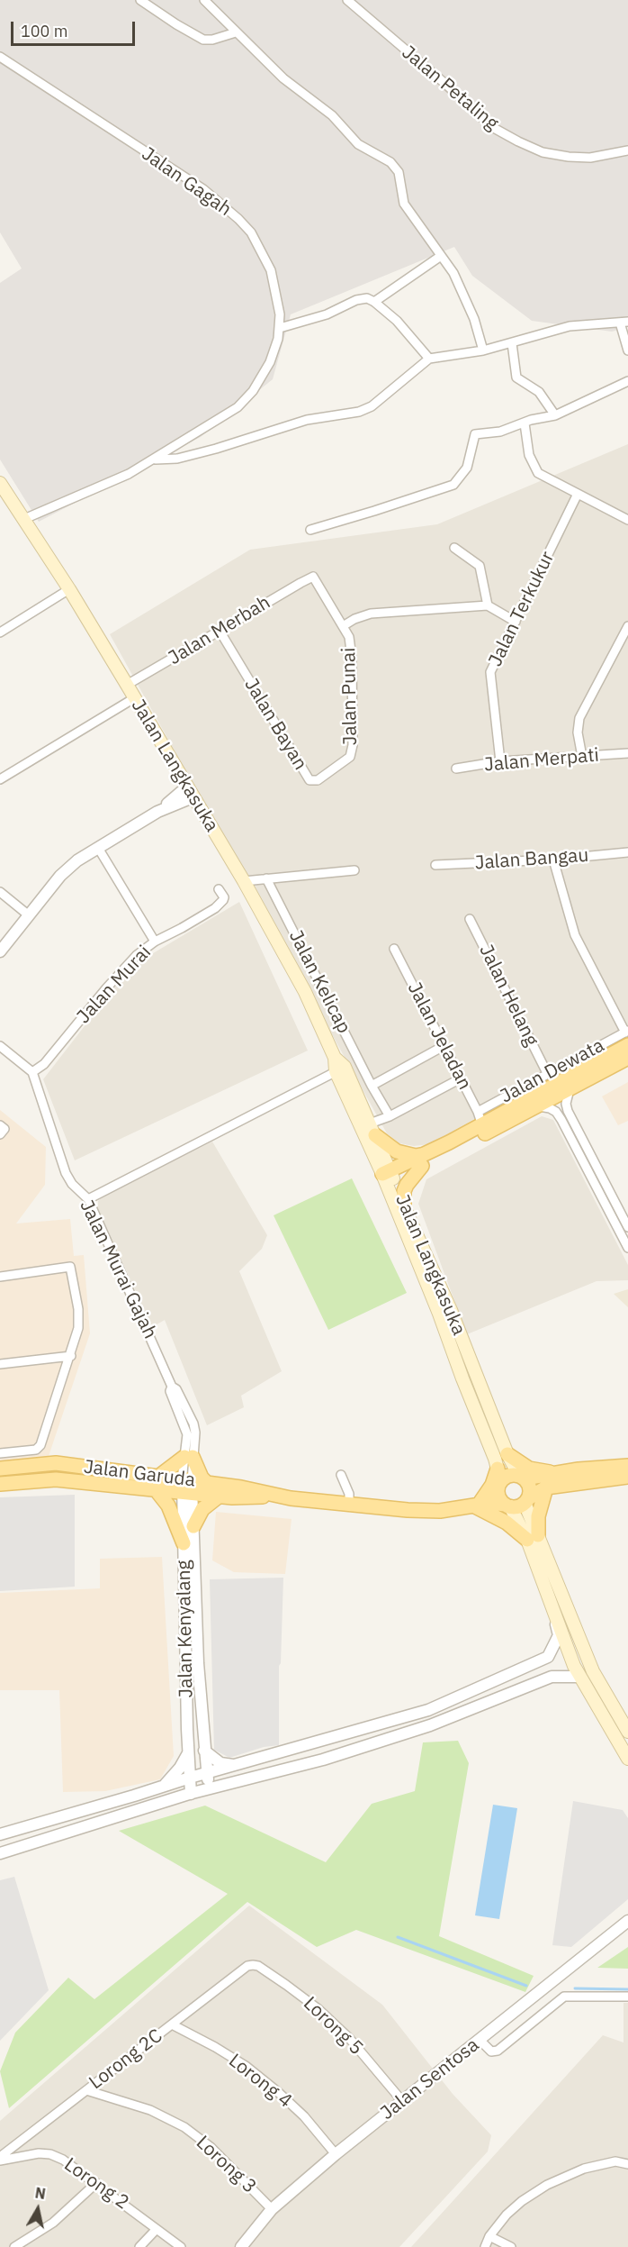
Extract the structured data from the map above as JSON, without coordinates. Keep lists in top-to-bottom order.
{
  "streets": {
    "main road": ["Jalan Langkasuka", "Jalan Garuda"],
    "street": [
      "Jalan Petaling",
      "Jalan Gagah",
      "Jalan Terkukur",
      "Jalan Merbah",
      "Jalan Punai",
      "Jalan Bayan",
      "Jalan Merpati",
      "Jalan Bangau",
      "Jalan Kelicap",
      "Jalan Murai",
      "Jalan Helang",
      "Jalan Jeladan",
      "Jalan Dewata",
      "Jalan Murai Gajah",
      "Jalan Kenyalang",
      "Lorong 5",
      "Lorong 2C",
      "Jalan Sentosa",
      "Lorong 4",
      "Lorong 3",
      "Lorong 2"
    ]
  },
  "crossings": [
    ["Jalan Gagah", "Jalan Langkasuka"],
    ["Jalan Terkukur", "Jalan Merpati"],
    ["Jalan Merbah", "Jalan Punai"],
    ["Jalan Merbah", "Jalan Bayan"],
    ["Jalan Merbah", "Jalan Langkasuka"],
    ["Jalan Punai", "Jalan Bayan"],
    ["Jalan Langkasuka", "Jalan Garuda"],
    ["Jalan Murai", "Jalan Murai Gajah"],
    ["Jalan Helang", "Jalan Dewata"],
    ["Jalan Jeladan", "Jalan Dewata"],
    ["Jalan Murai Gajah", "Jalan Garuda"],
    ["Jalan Murai Gajah", "Jalan Kenyalang"],
    ["Jalan Garuda", "Jalan Kenyalang"],
    ["Lorong 5", "Lorong 2C"],
    ["Lorong 5", "Jalan Sentosa"],
    ["Lorong 2C", "Lorong 4"],
    ["Lorong 2C", "Lorong 3"],
    ["Lorong 2C", "Lorong 2"],
    ["Jalan Sentosa", "Lorong 4"],
    ["Jalan Sentosa", "Lorong 3"]
  ],
  "scale_bar": "100 m",
  "north": "top"
}
